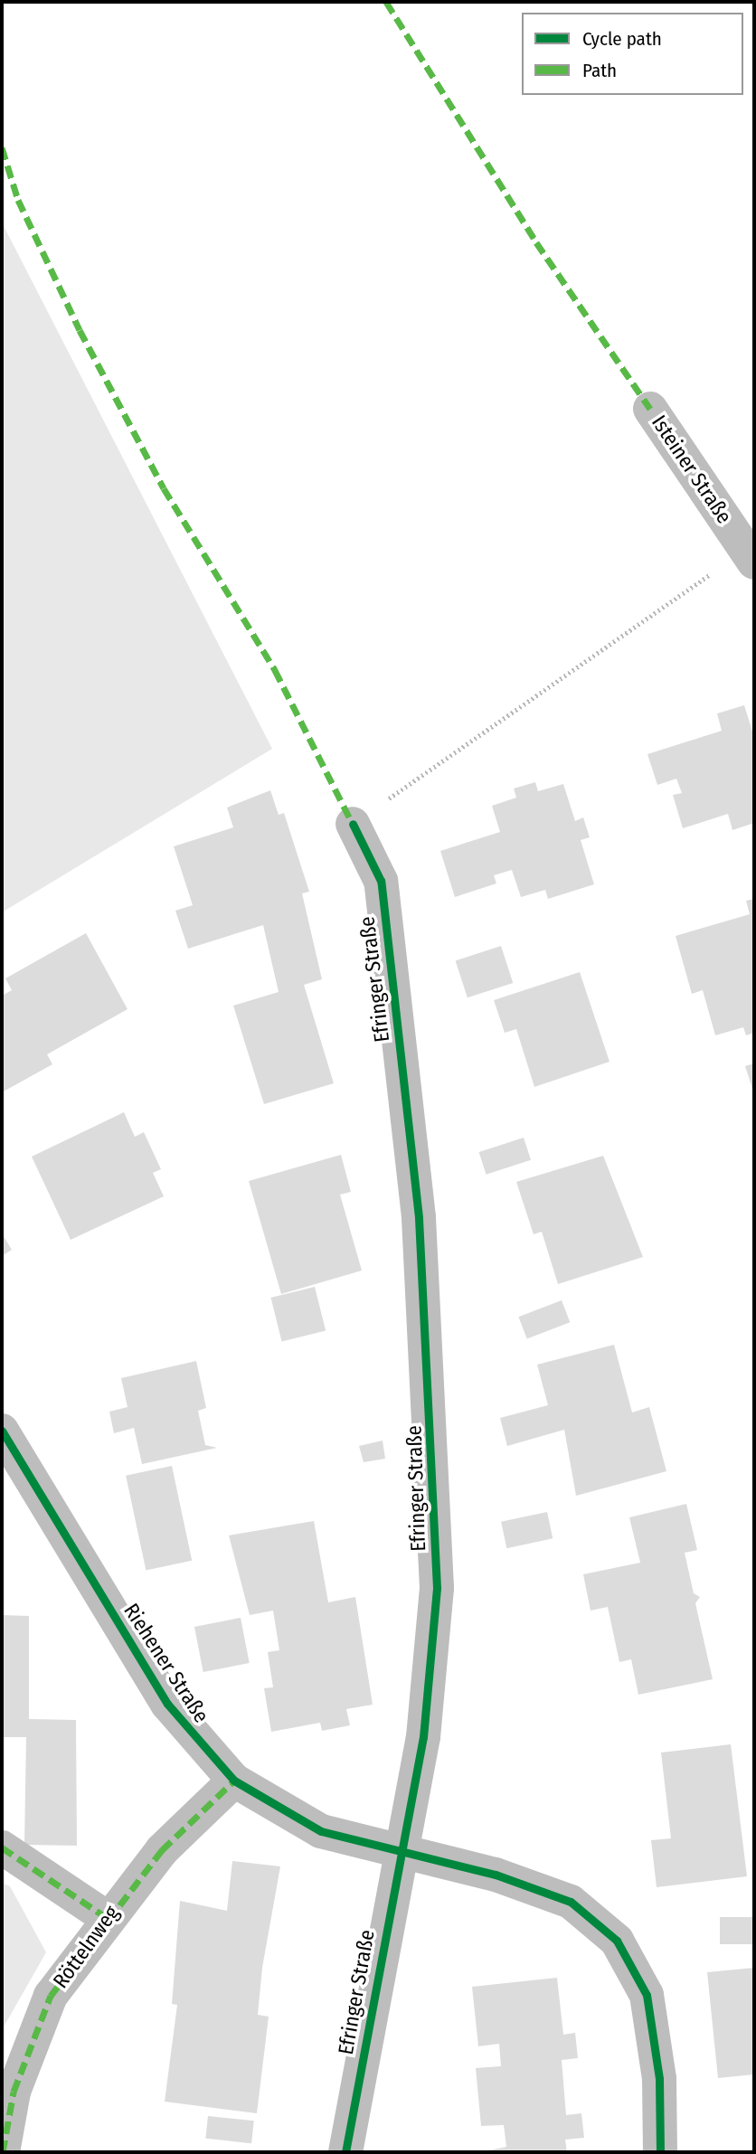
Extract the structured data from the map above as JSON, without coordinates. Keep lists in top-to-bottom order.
{
  "streets": {
    "street": [
      "Isteiner Straße",
      "Efringer Straße",
      "Riehener Straße",
      "Röttelnweg"
    ]
  },
  "crossings": [
    ["Efringer Straße", "Riehener Straße"],
    ["Riehener Straße", "Röttelnweg"]
  ],
  "legend": ["Cycle path", "Path"]
}
